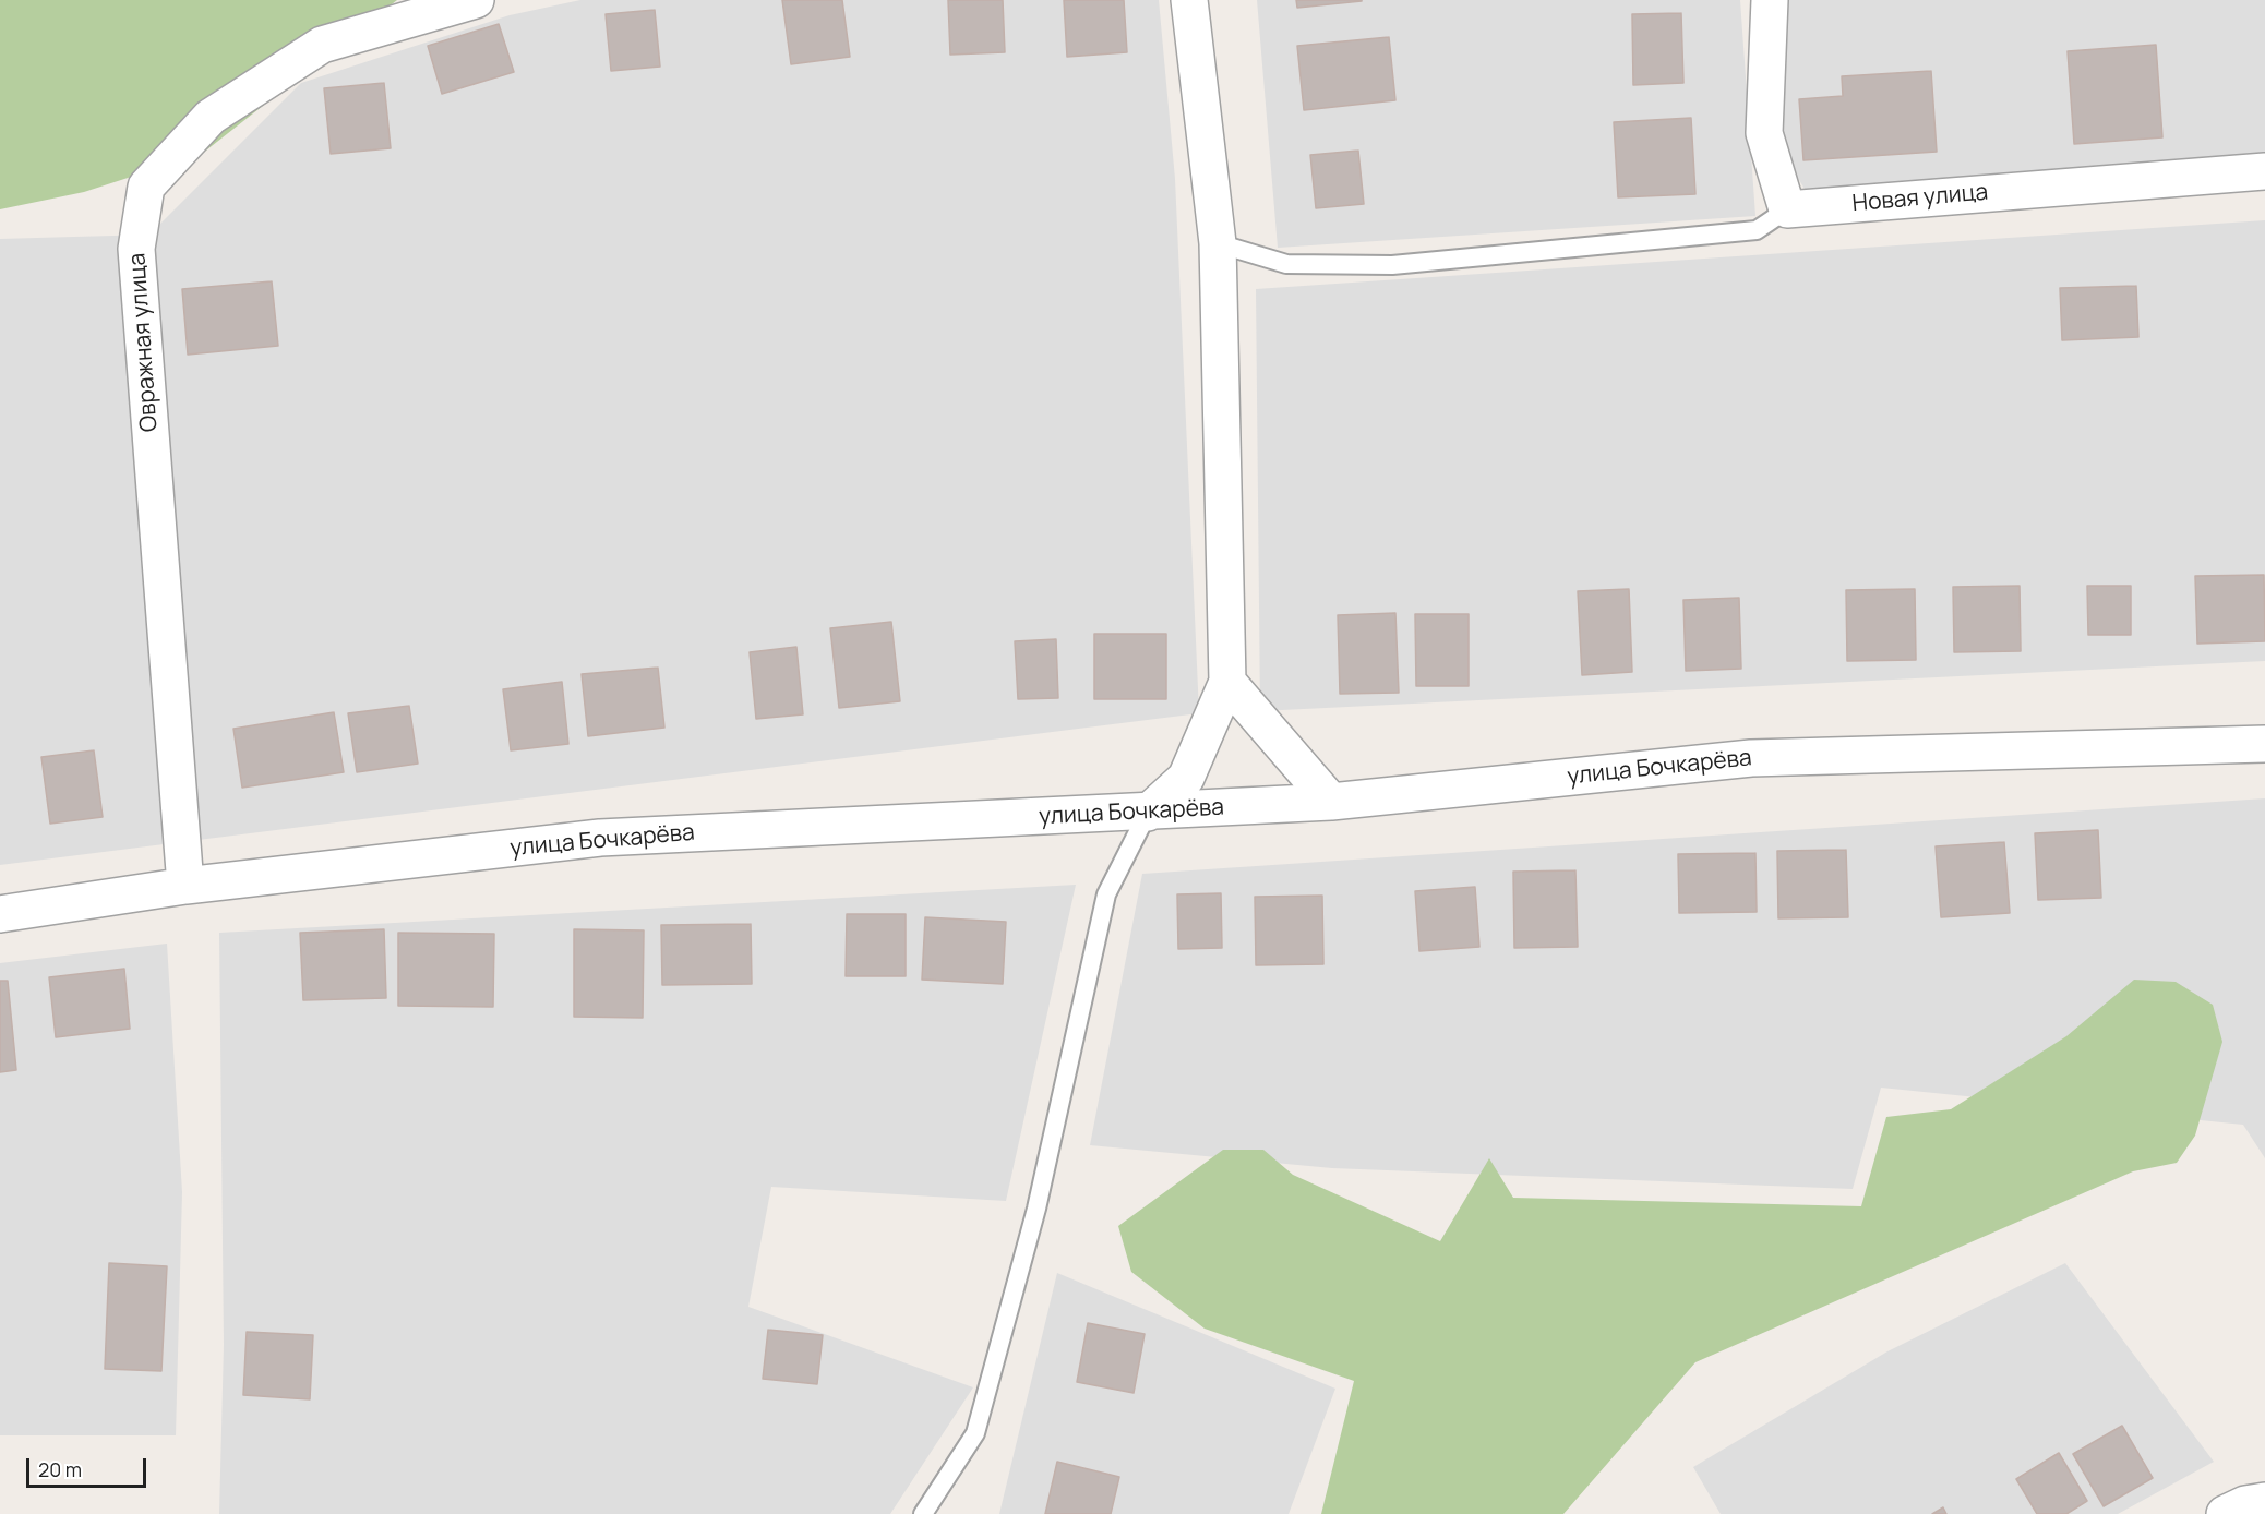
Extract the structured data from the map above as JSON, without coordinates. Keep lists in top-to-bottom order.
{
  "streets": {
    "street": ["Новая улица", "Овражная улица", "улица Бочкарёва"]
  },
  "crossings": [
    ["Овражная улица", "улица Бочкарёва"]
  ],
  "scale_bar": "20 m"
}
